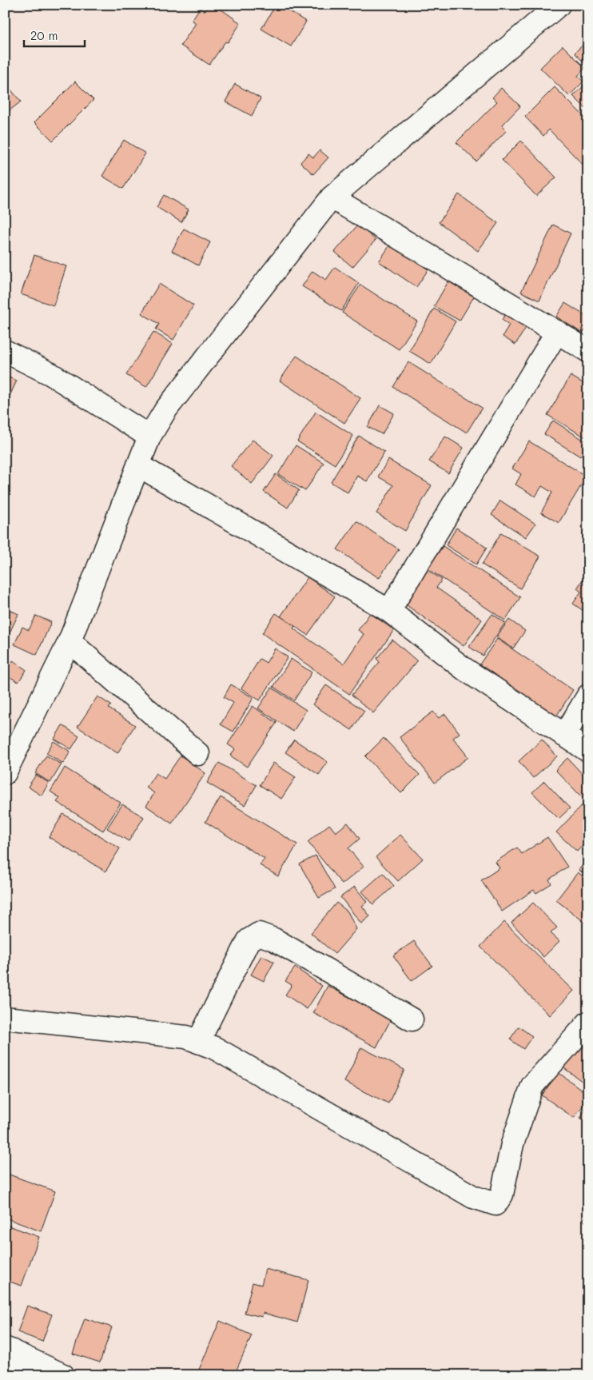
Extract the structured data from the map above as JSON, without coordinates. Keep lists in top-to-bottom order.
{
  "scale_bar": "20 m"
}
